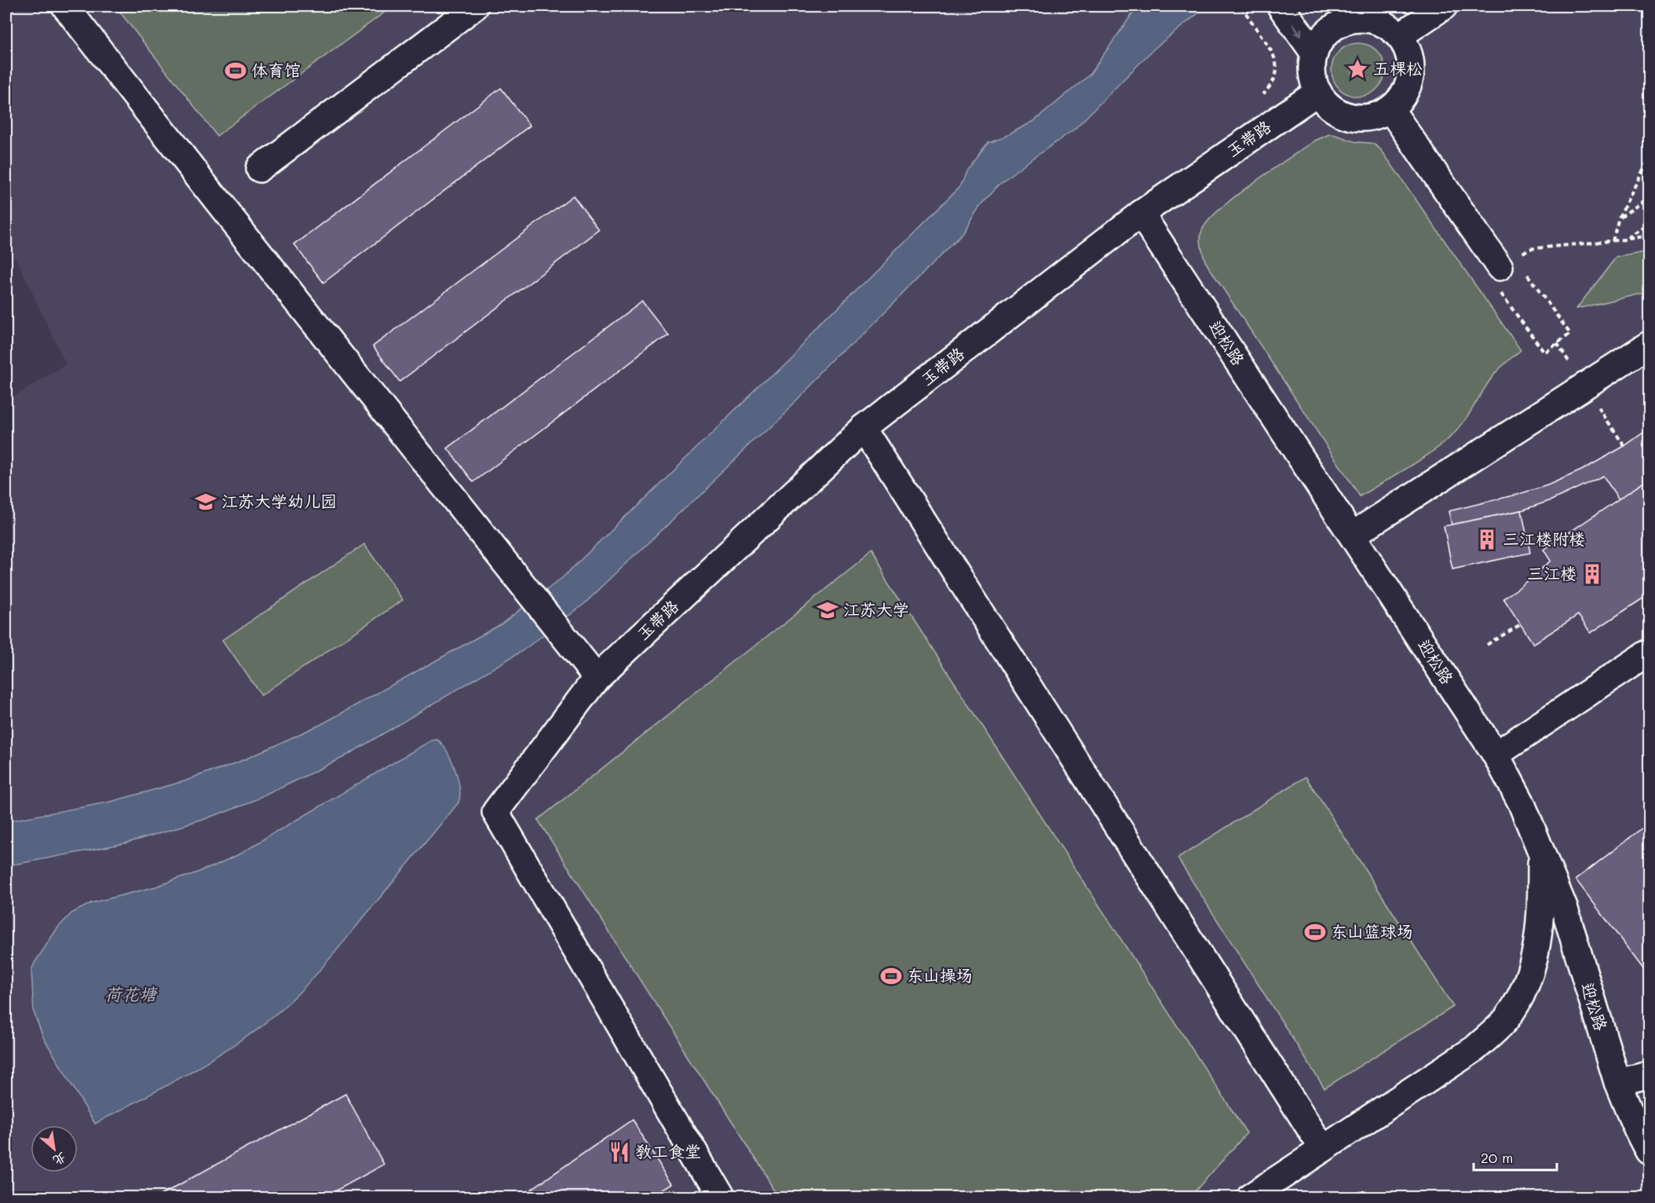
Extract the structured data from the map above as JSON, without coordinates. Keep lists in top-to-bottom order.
{
  "streets": {
    "street": ["玉带路", "迎松路"]
  },
  "crossings": [
    ["玉带路", "迎松路"]
  ],
  "water": ["荷花塘"],
  "places": {
    "place": ["五棵松"],
    "sports": ["体育馆", "东山篮球场", "东山操场"],
    "school or university": ["江苏大学幼儿园", "江苏大学"],
    "building": ["三江楼附楼", "三江楼"],
    "restaurant": ["教工食堂"]
  },
  "scale_bar": "20 m",
  "north": "bottom right"
}
